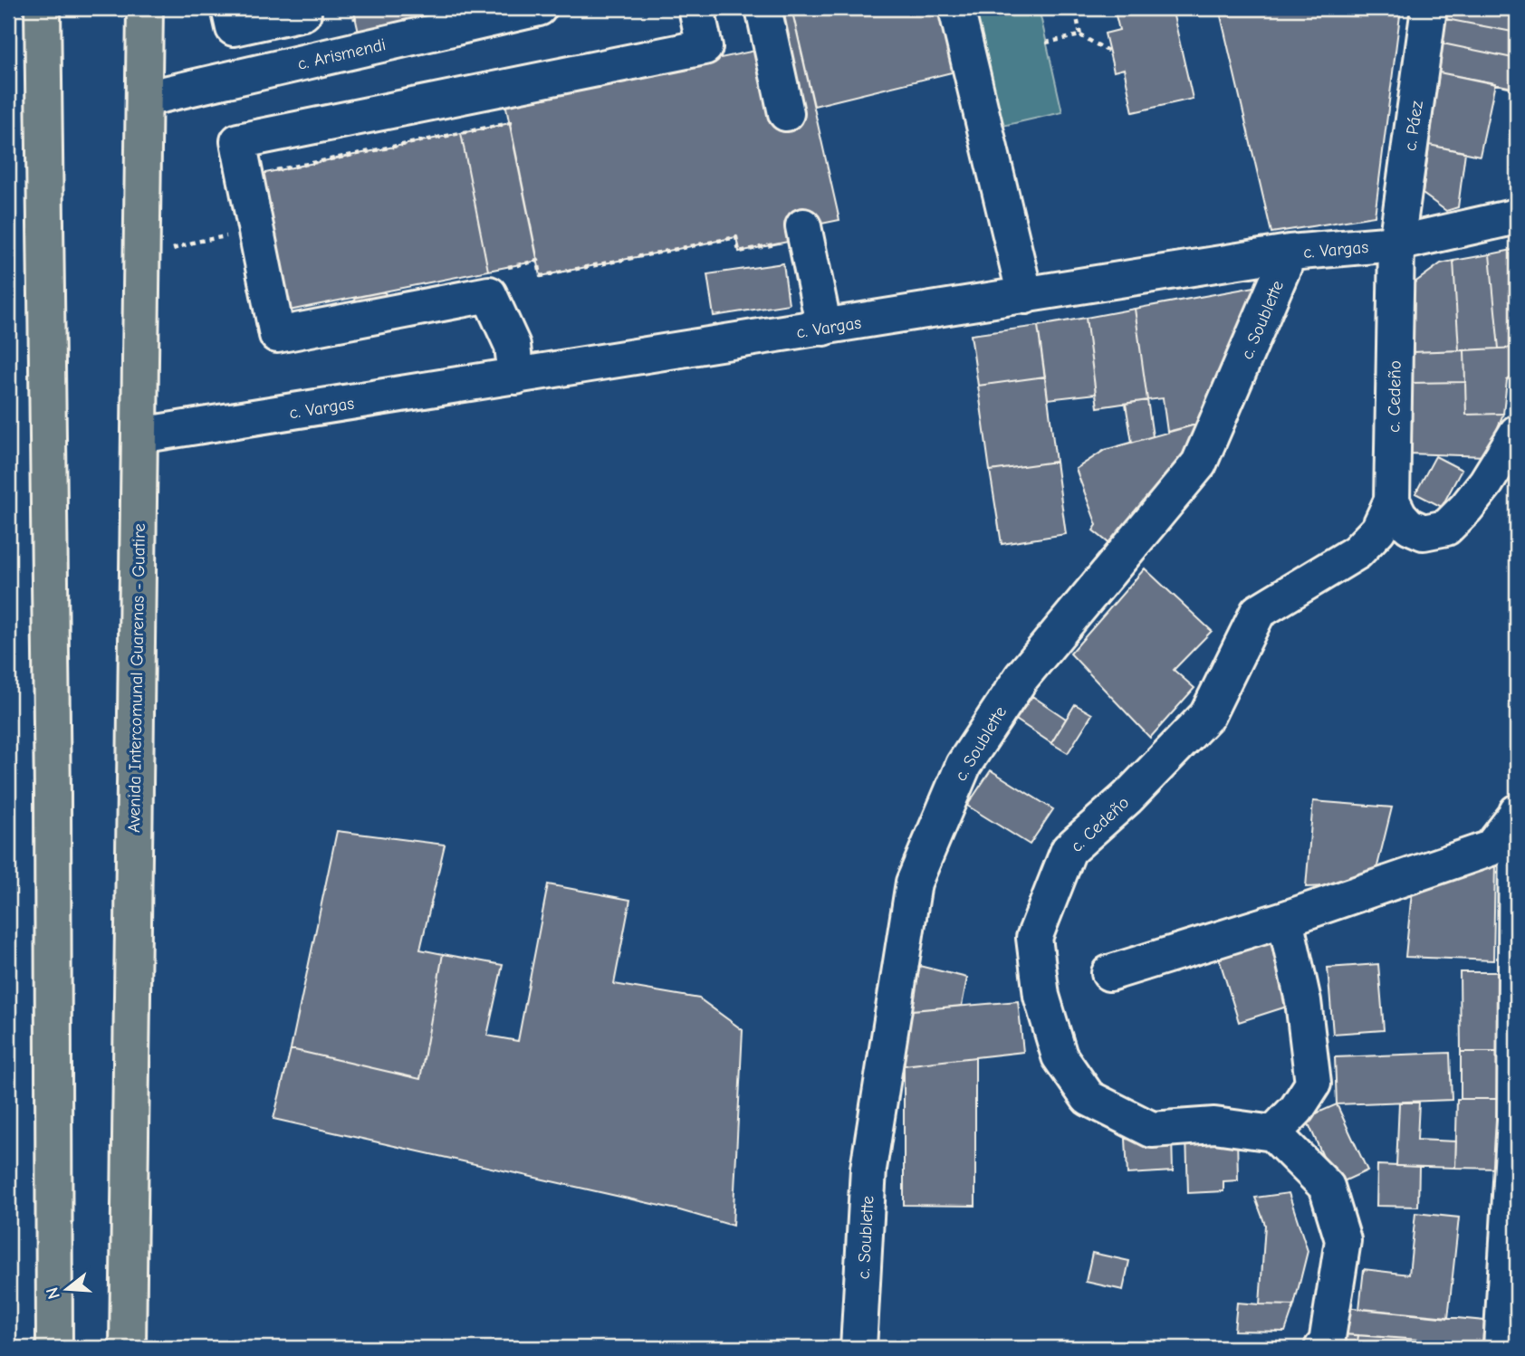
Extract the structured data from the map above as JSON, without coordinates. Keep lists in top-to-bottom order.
{
  "streets": {
    "main road": ["Avenida Intercomunal Guarenas - Guatire"],
    "street": [
      "c. Arismendi",
      "c. Páez",
      "c. Vargas",
      "c. Soublette",
      "c. Cedeño"
    ]
  },
  "crossings": [
    ["c. Arismendi", "Avenida Intercomunal Guarenas - Guatire"],
    ["c. Páez", "c. Vargas"],
    ["c. Páez", "c. Cedeño"],
    ["c. Vargas", "c. Soublette"],
    ["c. Vargas", "c. Cedeño"],
    ["c. Vargas", "Avenida Intercomunal Guarenas - Guatire"]
  ],
  "north": "left"
}
